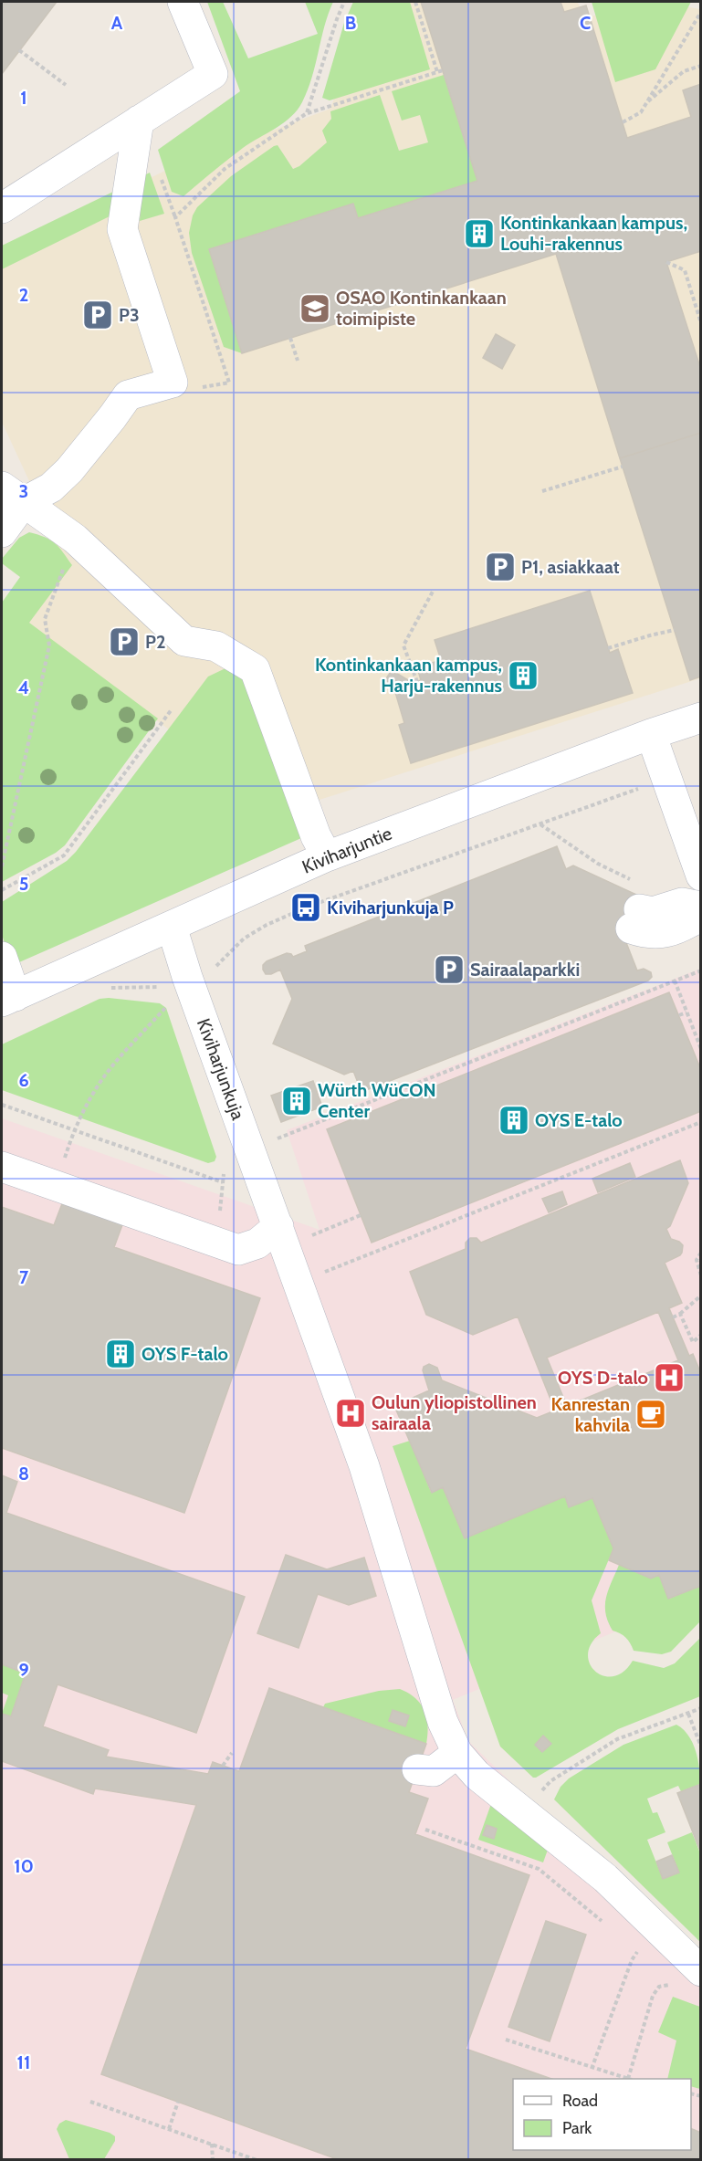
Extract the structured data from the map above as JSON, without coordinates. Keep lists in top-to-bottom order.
{
  "streets": {
    "street": ["Kiviharjuntie", "Kiviharjunkuja"]
  },
  "crossings": [
    ["Kiviharjuntie", "Kiviharjunkuja"]
  ],
  "places": {
    "building": [
      "Kontinkankaan kampus, Louhi-rakennus",
      "Kontinkankaan kampus, Harju-rakennus",
      "Würth WüCON Center",
      "OYS E-talo",
      "OYS F-talo"
    ],
    "school or university": ["OSAO Kontinkankaan toimipiste"],
    "parking": [
      "P3",
      "P1, asiakkaat",
      "P2",
      "Sairaalaparkki"
    ],
    "bus stop": ["Kiviharjunkuja P"],
    "hospital": ["OYS D-talo", "Oulun yliopistollinen sairaala"],
    "cafe": ["Kanrestan kahvila"]
  },
  "legend": ["Road", "Park"],
  "grid": {
    "columns": ["A", "B", "C"],
    "rows": [
      "1",
      "2",
      "3",
      "4",
      "5",
      "6",
      "7",
      "8",
      "9",
      "10",
      "11"
    ]
  }
}
